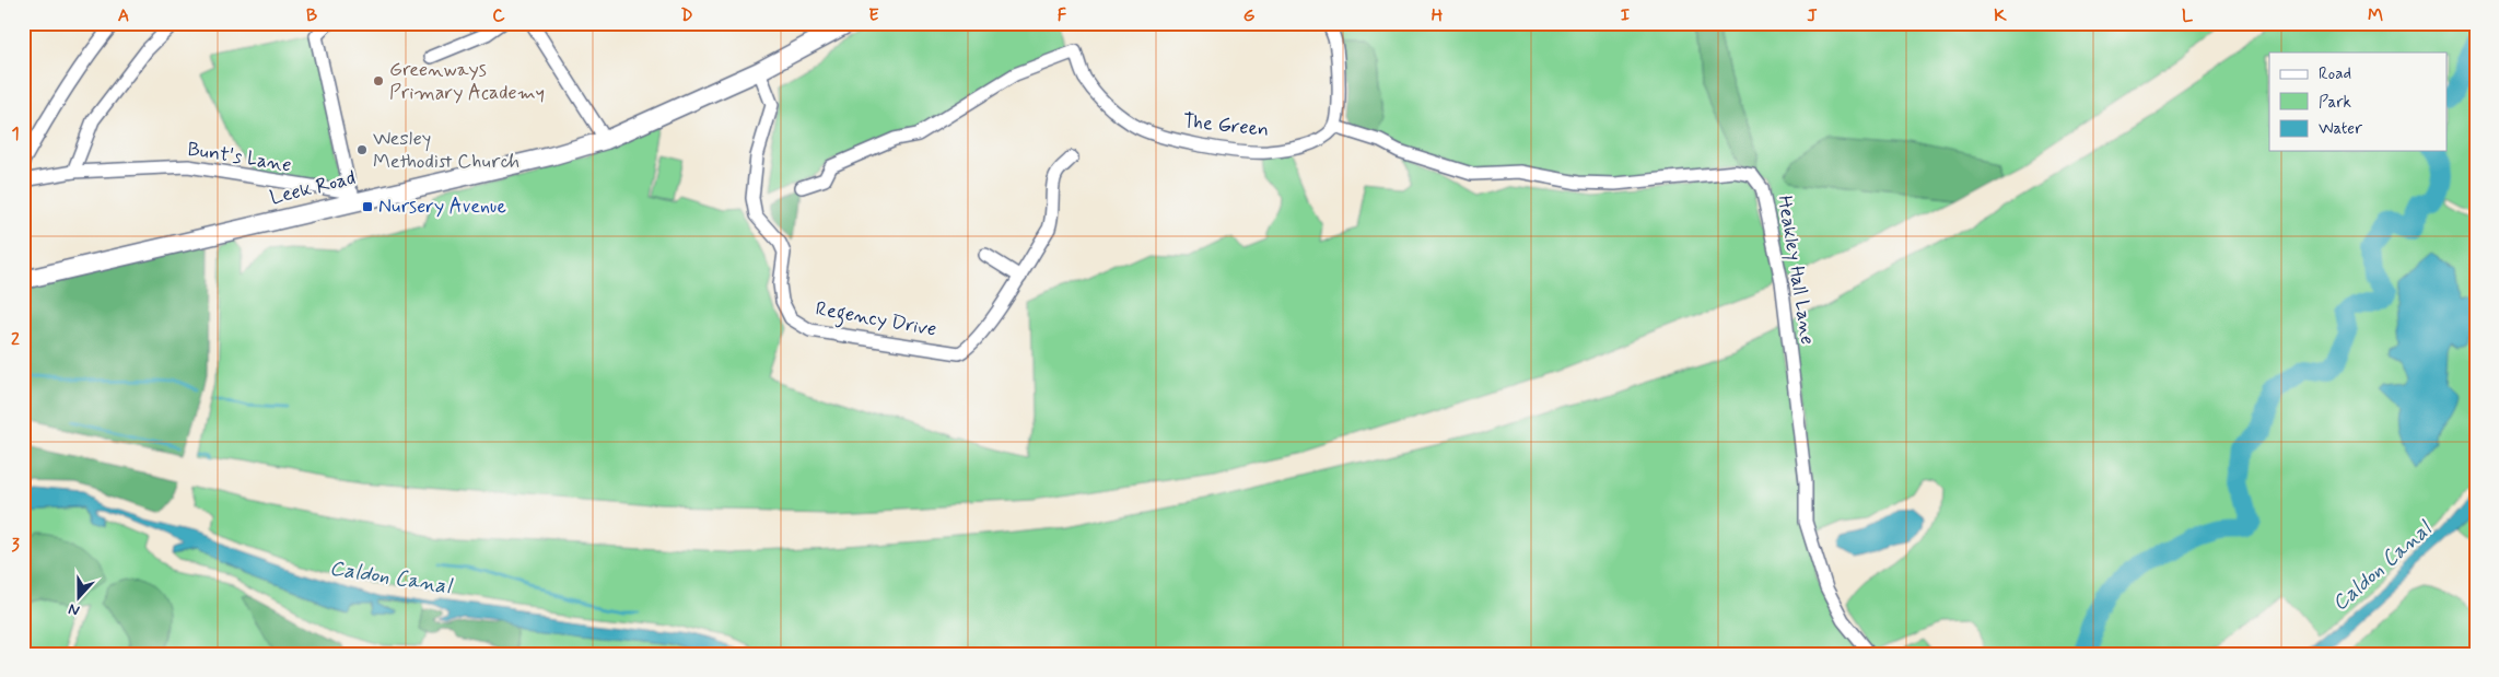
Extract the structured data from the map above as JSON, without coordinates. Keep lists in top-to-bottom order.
{
  "streets": {
    "highway": ["Leek Road"],
    "street": [
      "The Green",
      "Bunt's Lane",
      "Heakley Hall Lane",
      "Regency Drive"
    ]
  },
  "crossings": [
    ["The Green", "Heakley Hall Lane"],
    ["Bunt's Lane", "Leek Road"],
    ["Leek Road", "Regency Drive"]
  ],
  "water": ["Caldon Canal"],
  "places": {
    "other": ["Greenways Primary Academy", "Wesley Methodist Church"],
    "transit": ["Nursery Avenue"]
  },
  "legend": ["Road", "Park", "Water"],
  "north": "bottom",
  "grid": {
    "columns": [
      "A",
      "B",
      "C",
      "D",
      "E",
      "F",
      "G",
      "H",
      "I",
      "J",
      "K",
      "L",
      "M"
    ],
    "rows": ["1", "2", "3"]
  }
}
